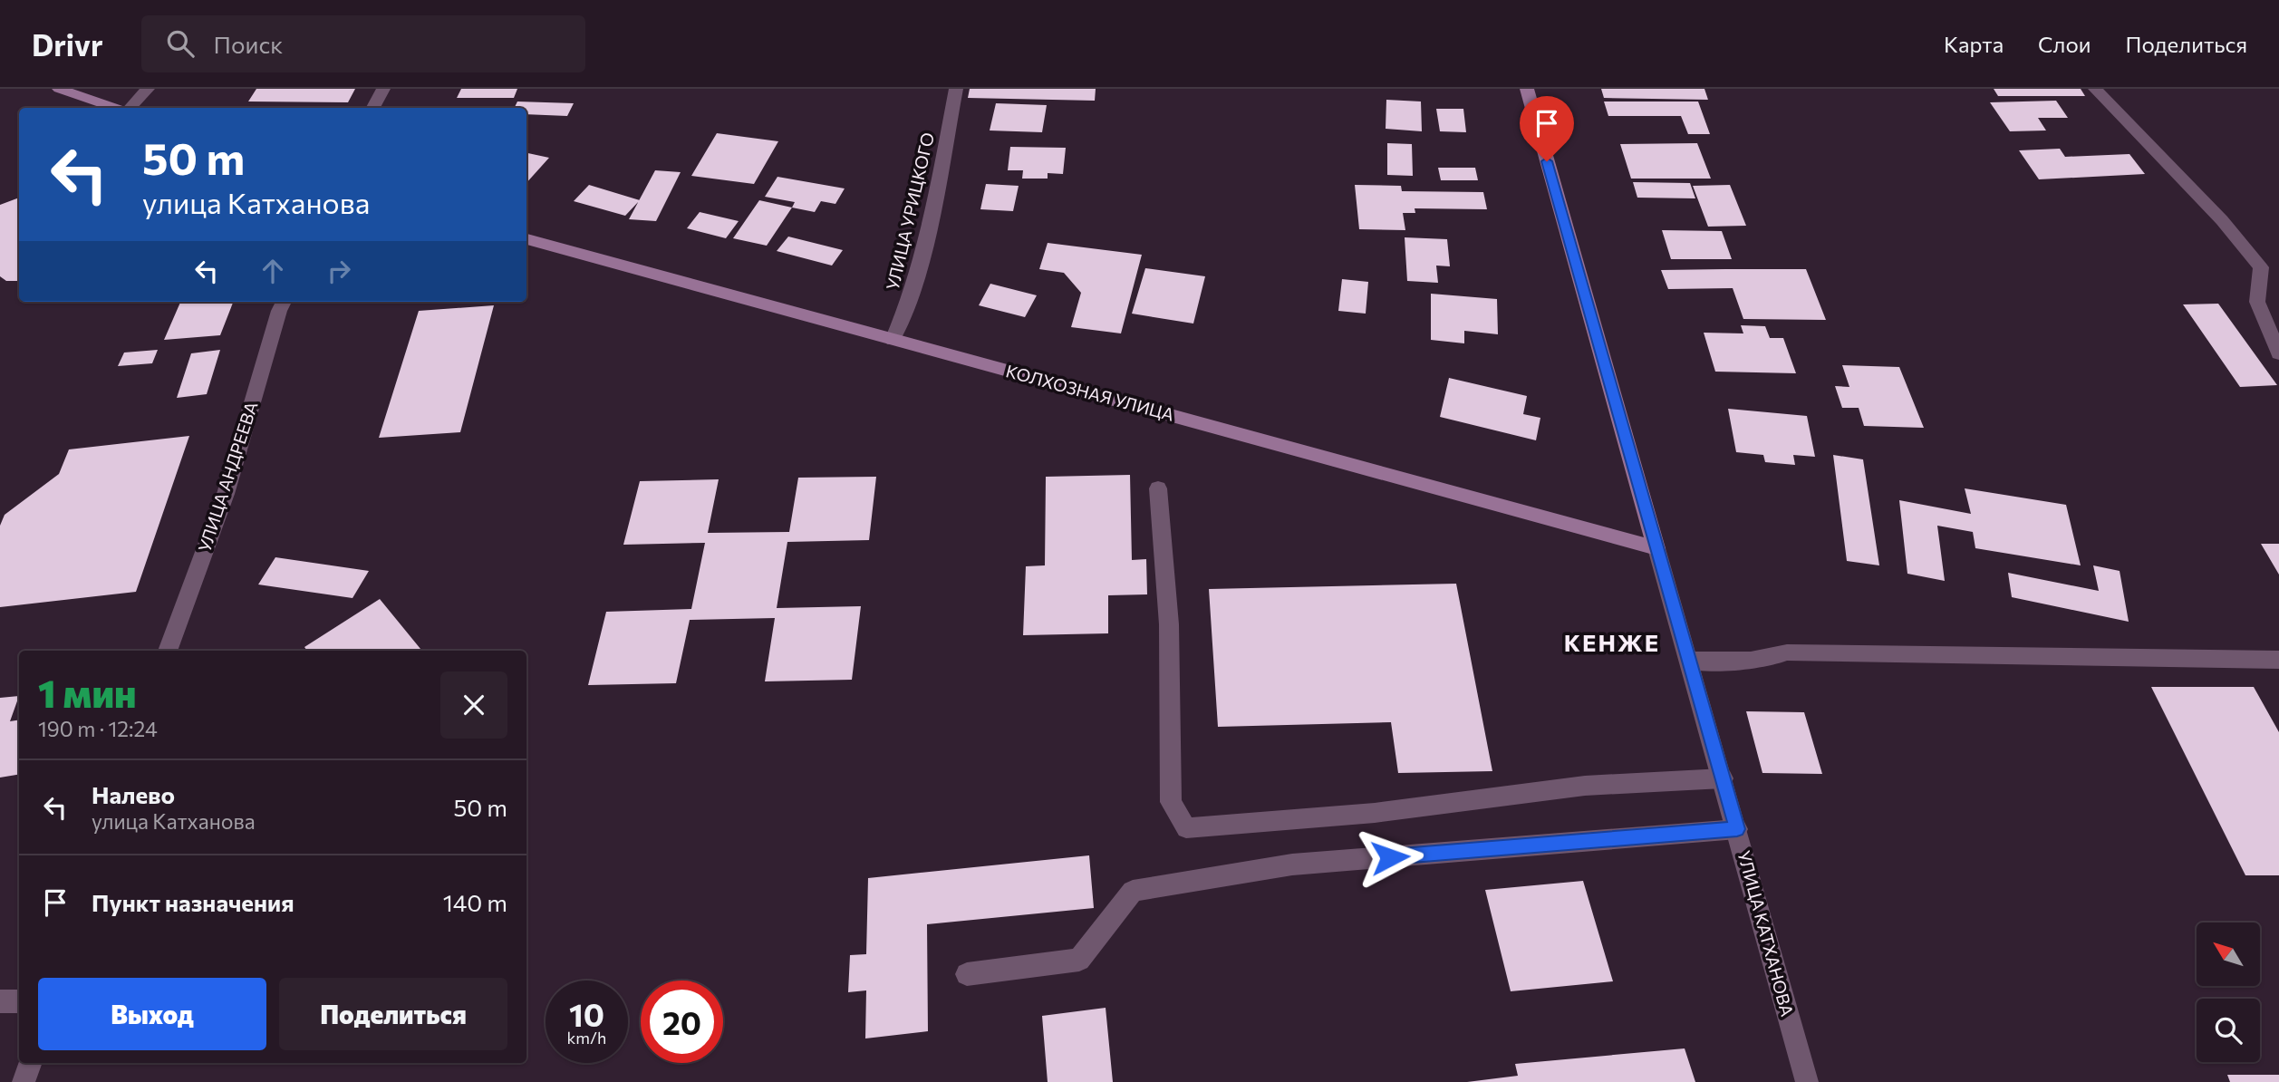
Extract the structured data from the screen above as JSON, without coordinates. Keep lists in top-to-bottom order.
{
  "streets": {
    "street": [
      "УЛИЦА УРИЦКОГО",
      "КОЛХОЗНАЯ УЛИЦА",
      "УЛИЦА АНДРЕЕВА",
      "УЛИЦА КАТХАНОВА"
    ]
  },
  "crossings": [
    ["УЛИЦА УРИЦКОГО", "КОЛХОЗНАЯ УЛИЦА"],
    ["КОЛХОЗНАЯ УЛИЦА", "УЛИЦА КАТХАНОВА"]
  ],
  "districts": ["КЕНЖЕ"],
  "north": "top left",
  "page": {
    "header": "Drivr",
    "search": "Поиск",
    "nav": ["Карта", "Слои", "Поделиться"],
    "turn": ["50 m", "улица Катханова"],
    "heading": ["1 мин", "190 m · 12:24"],
    "list": [
      {
        "name": "Налево",
        "note": "улица Катханова",
        "value": "50 m"
      },
      {
        "name": "Пункт назначения",
        "value": "140 m"
      }
    ],
    "buttons": ["Выход", "Поделиться"],
    "speed": "10 km/h",
    "limit": "20"
  }
}
